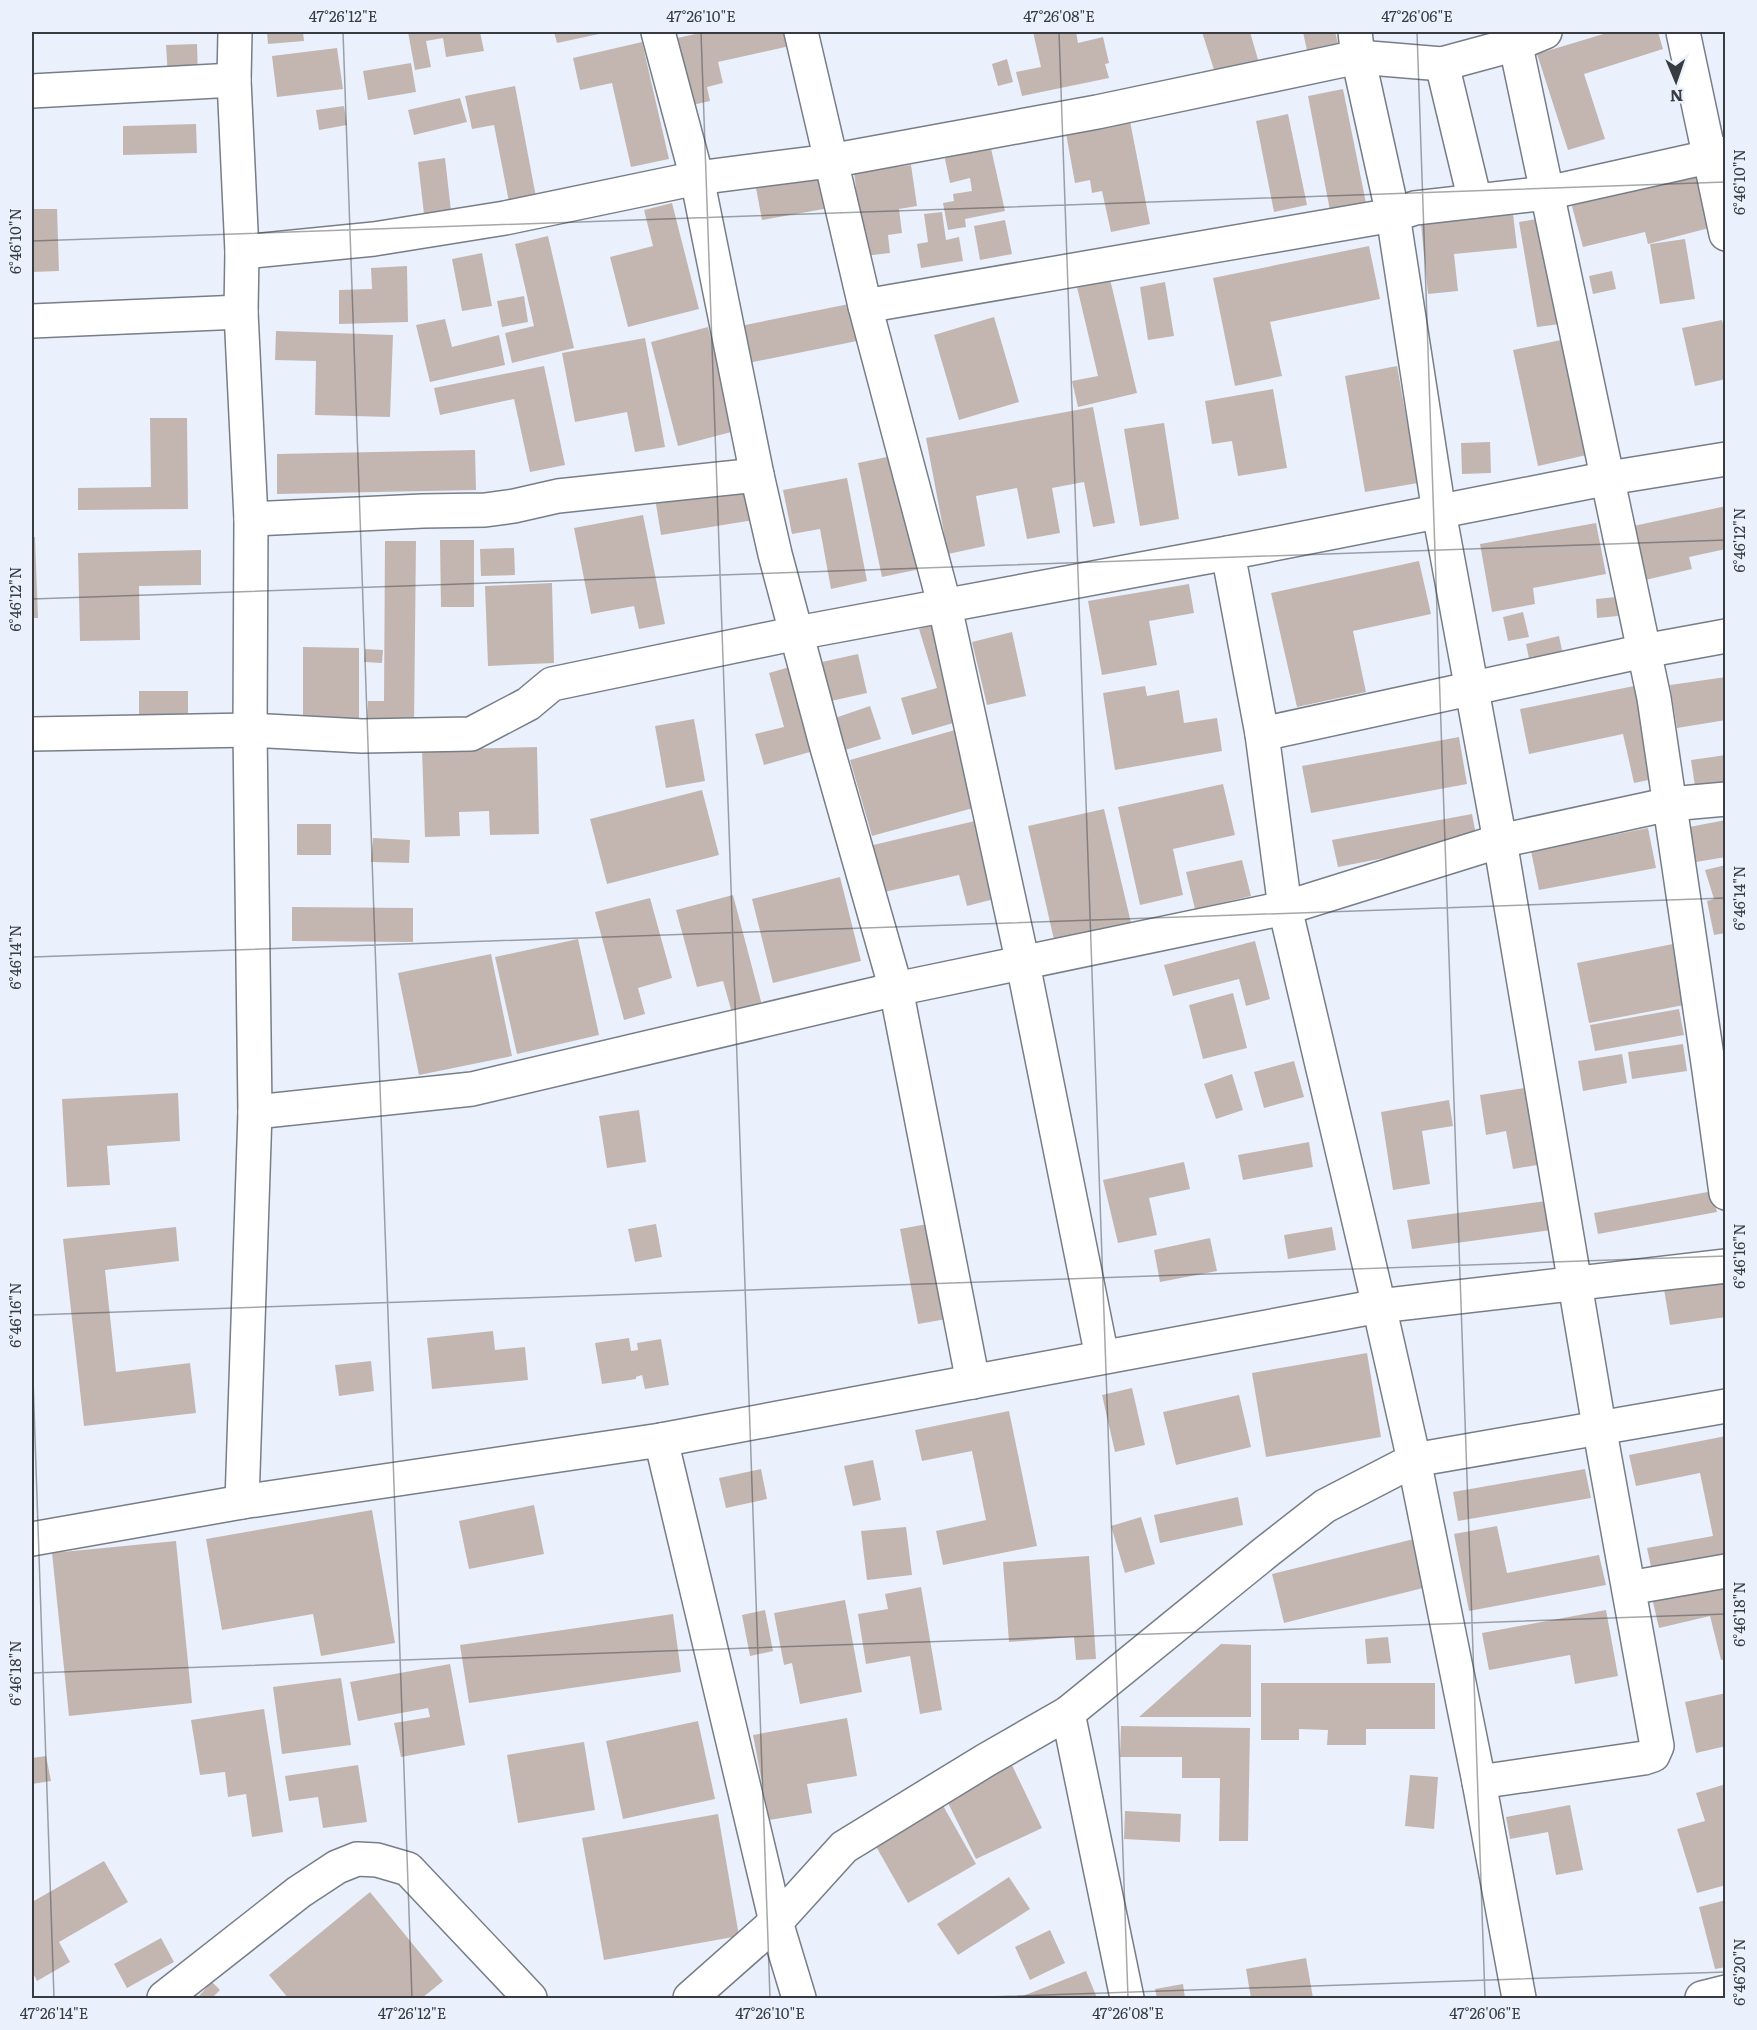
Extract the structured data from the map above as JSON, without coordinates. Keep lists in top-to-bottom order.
{
  "north": "bottom",
  "coordinates": [
    "47°26'12\"E",
    "47°26'10\"E",
    "47°26'08\"E",
    "47°26'06\"E",
    "6°46'10\"N",
    "6°46'12\"N",
    "6°46'14\"N",
    "6°46'16\"N",
    "6°46'18\"N",
    "6°46'20\"N",
    "47°26'14\"E"
  ]
}
